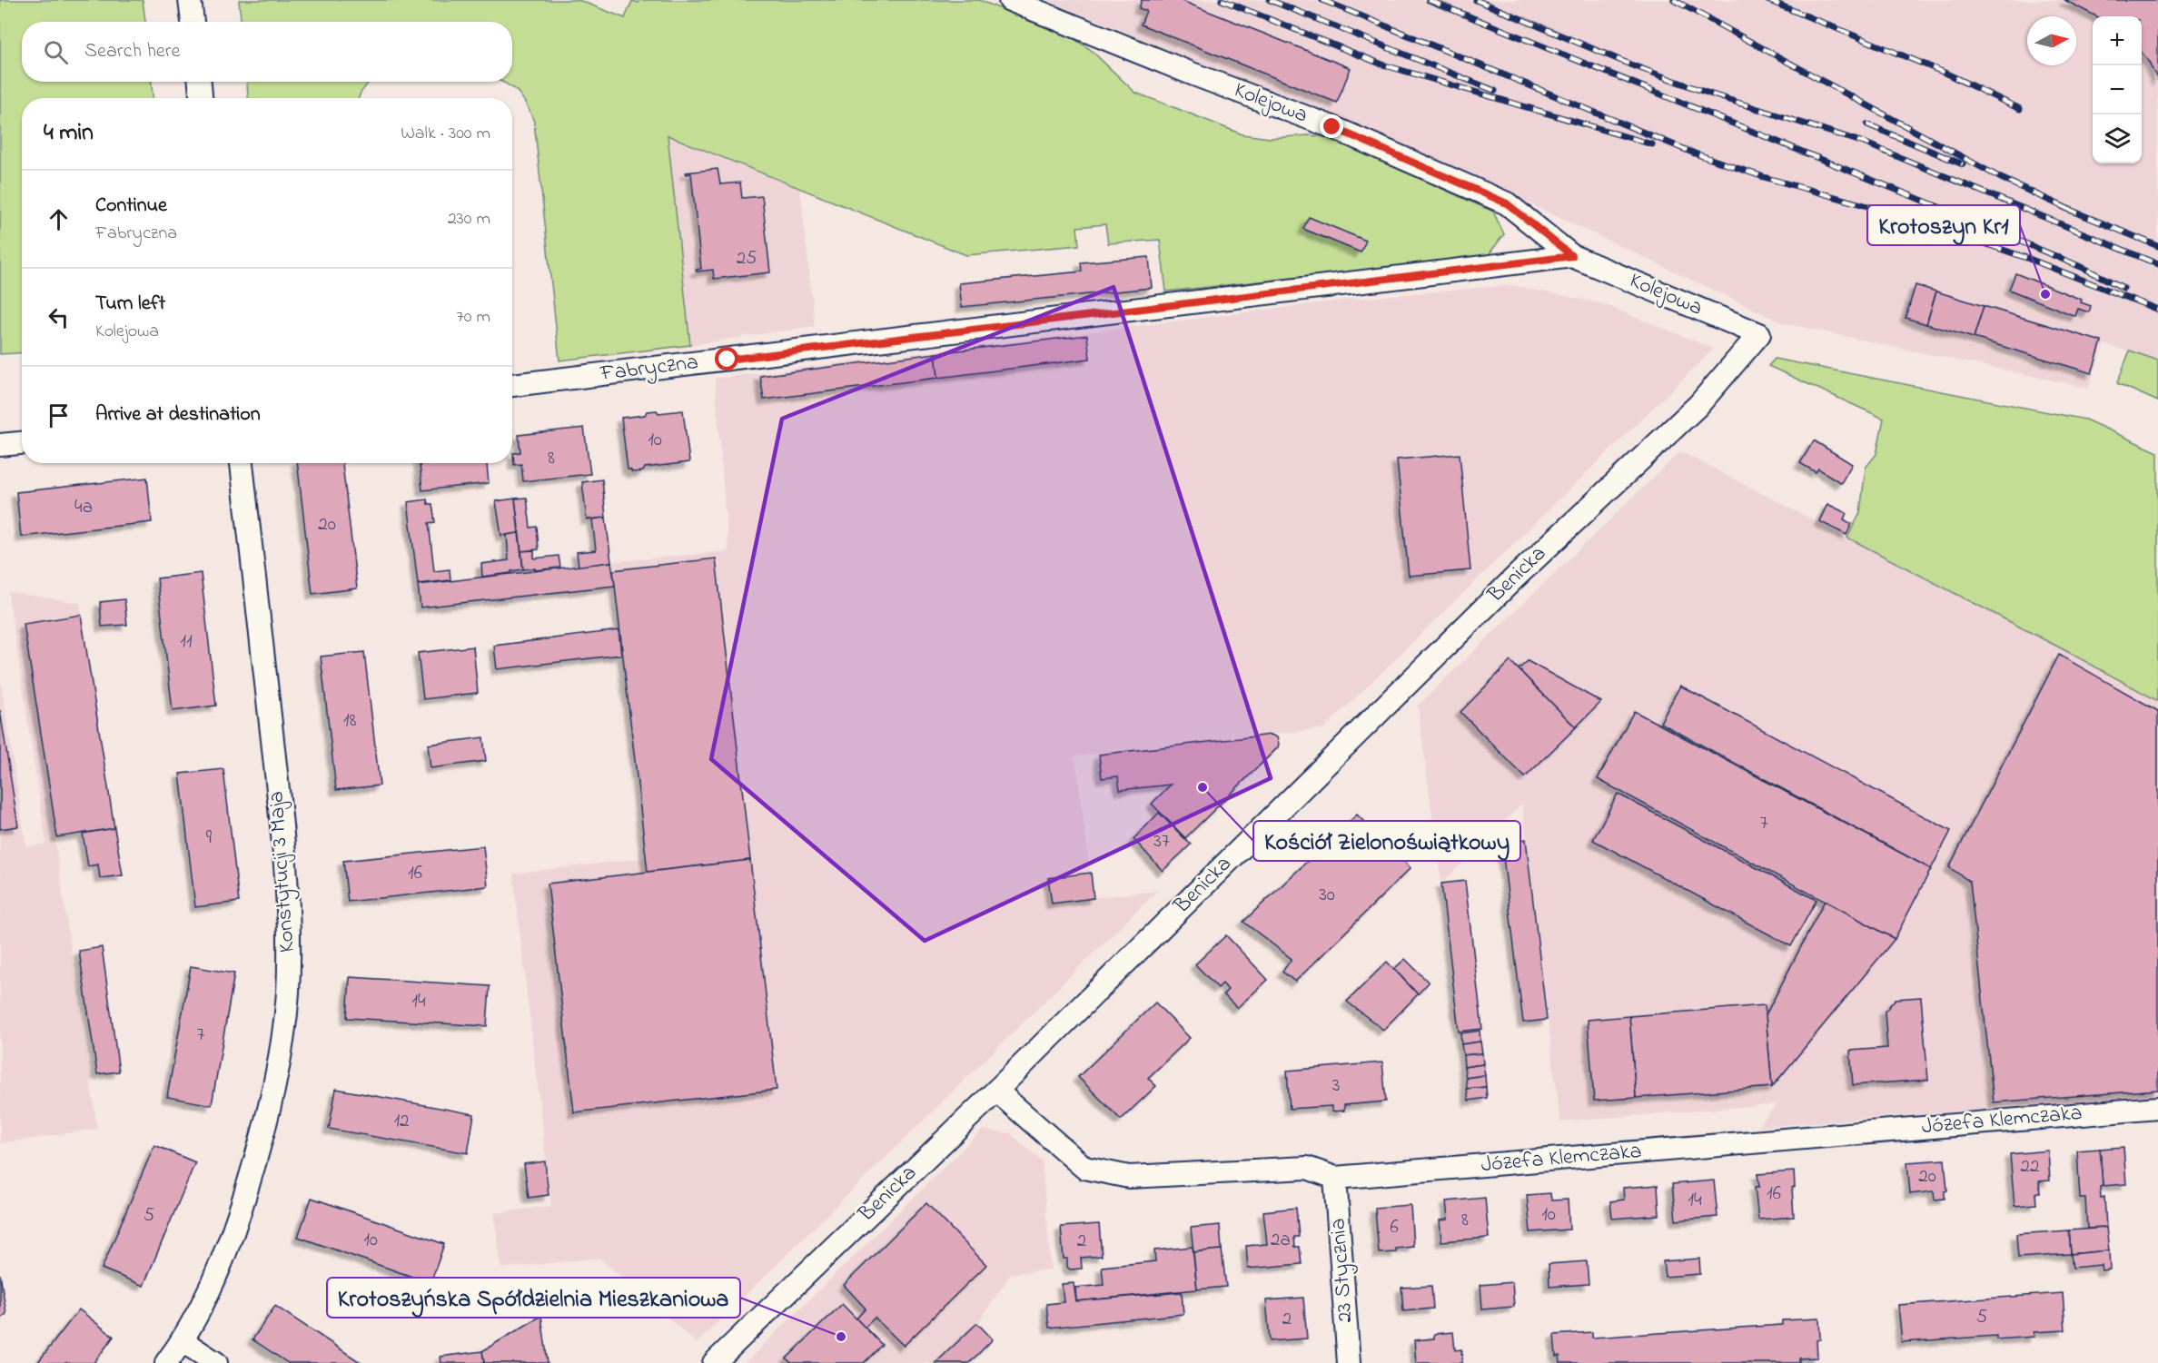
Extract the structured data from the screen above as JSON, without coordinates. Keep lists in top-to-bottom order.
{
  "streets": {
    "street": [
      "Kolejowa",
      "Fabryczna",
      "Benicka",
      "Konstytucji 3 Maja",
      "Józefa Klemczaka",
      "23 Stycznia"
    ]
  },
  "crossings": [
    ["Kolejowa", "Fabryczna"],
    ["Kolejowa", "Benicka"],
    ["Benicka", "Józefa Klemczaka"],
    ["Józefa Klemczaka", "23 Stycznia"]
  ],
  "places": ["Krotoszyn Kr1", "Kościół Zielonoświątkowy", "Krotoszyńska Spółdzielnia Mieszkaniowa"],
  "house_numbers": [
    "25",
    "10",
    "8",
    "4a",
    "20",
    "11",
    "18",
    "7",
    "9",
    "37",
    "16",
    "30",
    "14",
    "7",
    "3",
    "12",
    "22",
    "20",
    "16",
    "14",
    "10",
    "5",
    "8",
    "6",
    "10",
    "2a",
    "2",
    "5",
    "2"
  ],
  "north": "right",
  "page": {
    "map_buttons": ["+", "−"],
    "search": "Search here",
    "heading": ["4 min", "Walk · 300 m"],
    "list": [
      ["Continue", "Fabryczna", "230 m"],
      ["Turn left", "Kolejowa", "70 m"],
      "Arrive at destination"
    ]
  }
}
